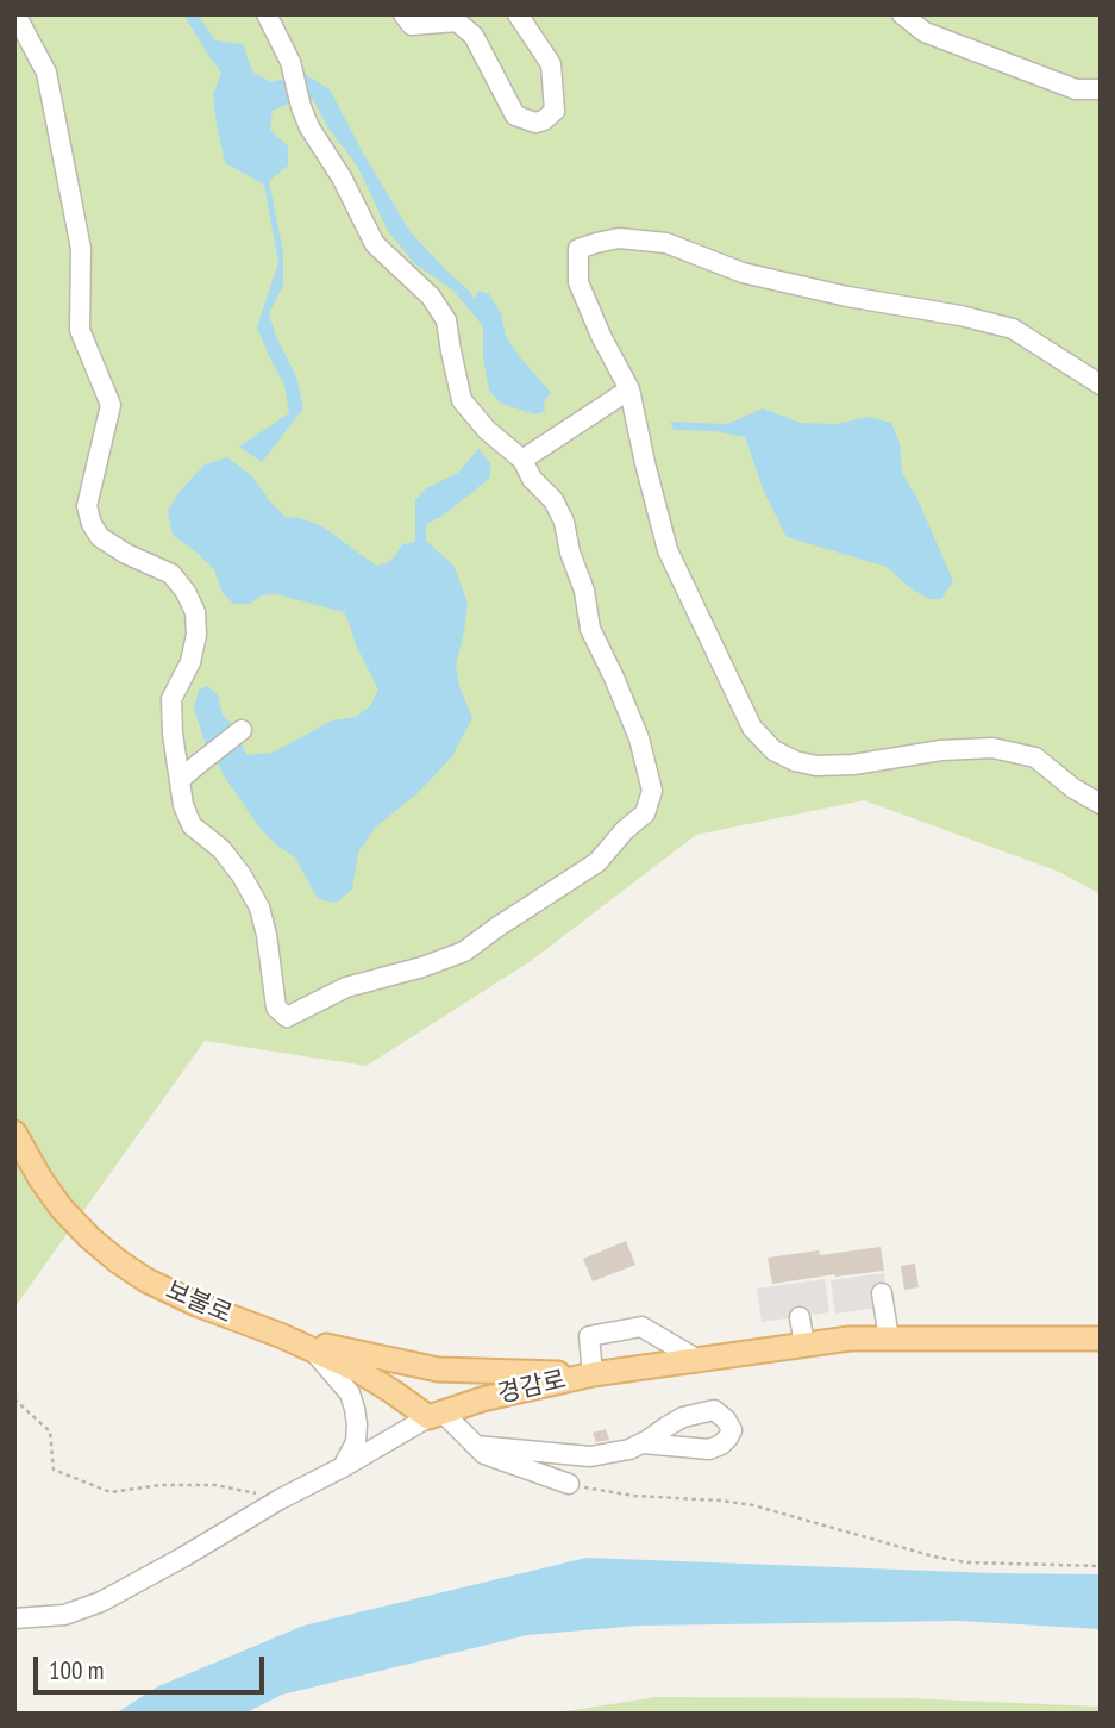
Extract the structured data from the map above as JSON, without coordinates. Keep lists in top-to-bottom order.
{
  "streets": {
    "main road": ["보불로", "경감로"]
  },
  "crossings": [
    ["보불로", "경감로"]
  ],
  "scale_bar": "100 m"
}
